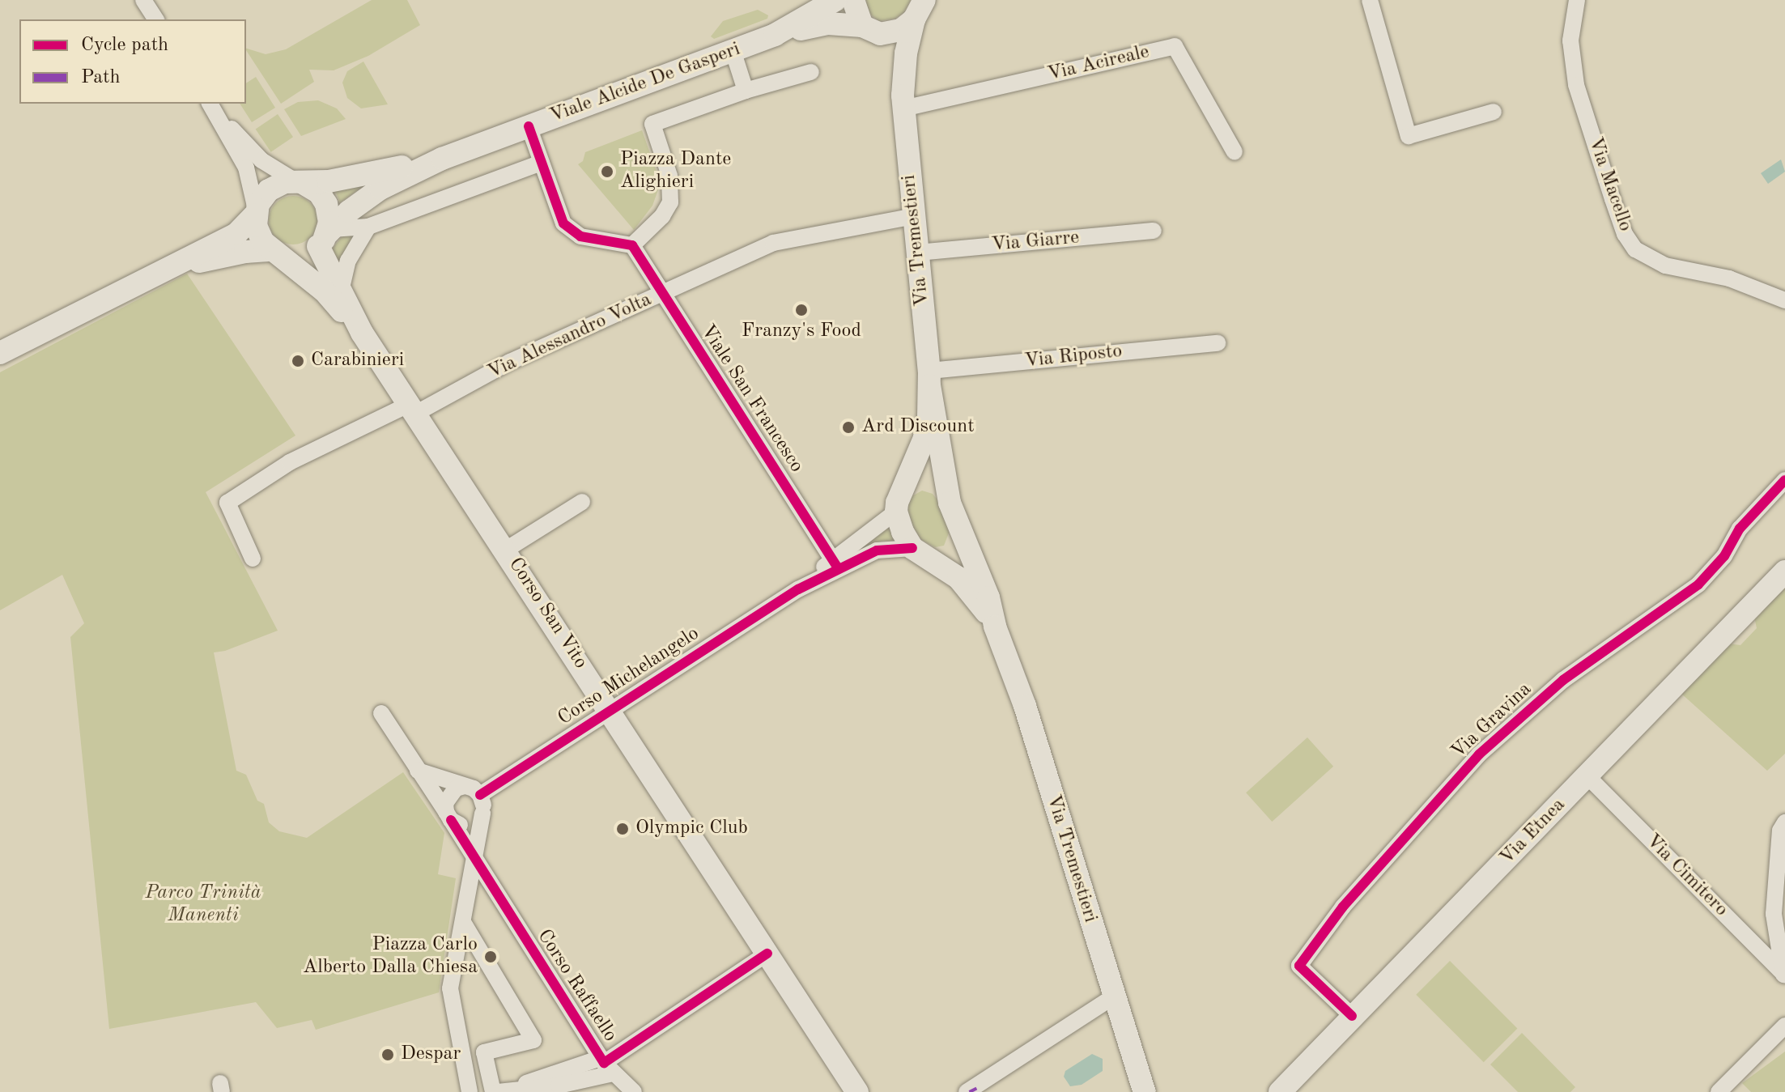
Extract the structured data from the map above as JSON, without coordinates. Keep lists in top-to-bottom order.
{
  "streets": {
    "main road": [
      "Viale Alcide De Gasperi",
      "Via Tremestieri",
      "Corso San Vito",
      "Via Etnea"
    ],
    "street": [
      "Via Acireale",
      "Via Macello",
      "Via Giarre",
      "Via Alessandro Volta",
      "Via Riposto",
      "Viale San Francesco",
      "Corso Michelangelo",
      "Via Gravina",
      "Via Cimitero",
      "Corso Raffaello"
    ]
  },
  "crossings": [
    ["Via Acireale", "Via Tremestieri"],
    ["Via Tremestieri", "Via Giarre"],
    ["Via Tremestieri", "Via Alessandro Volta"],
    ["Via Tremestieri", "Via Riposto"],
    ["Via Alessandro Volta", "Viale San Francesco"],
    ["Via Alessandro Volta", "Corso San Vito"],
    ["Viale San Francesco", "Corso Michelangelo"],
    ["Corso San Vito", "Corso Michelangelo"],
    ["Corso San Vito", "Corso Raffaello"],
    ["Corso Michelangelo", "Corso Raffaello"],
    ["Via Gravina", "Via Etnea"],
    ["Via Etnea", "Via Cimitero"]
  ],
  "parks": ["Parco Trinità Manenti"],
  "places": [
    "Piazza Dante Alighieri",
    "Franzy's Food",
    "Carabinieri",
    "Ard Discount",
    "Olympic Club",
    "Piazza Carlo Alberto Dalla Chiesa",
    "Despar"
  ],
  "legend": ["Cycle path", "Path"]
}
